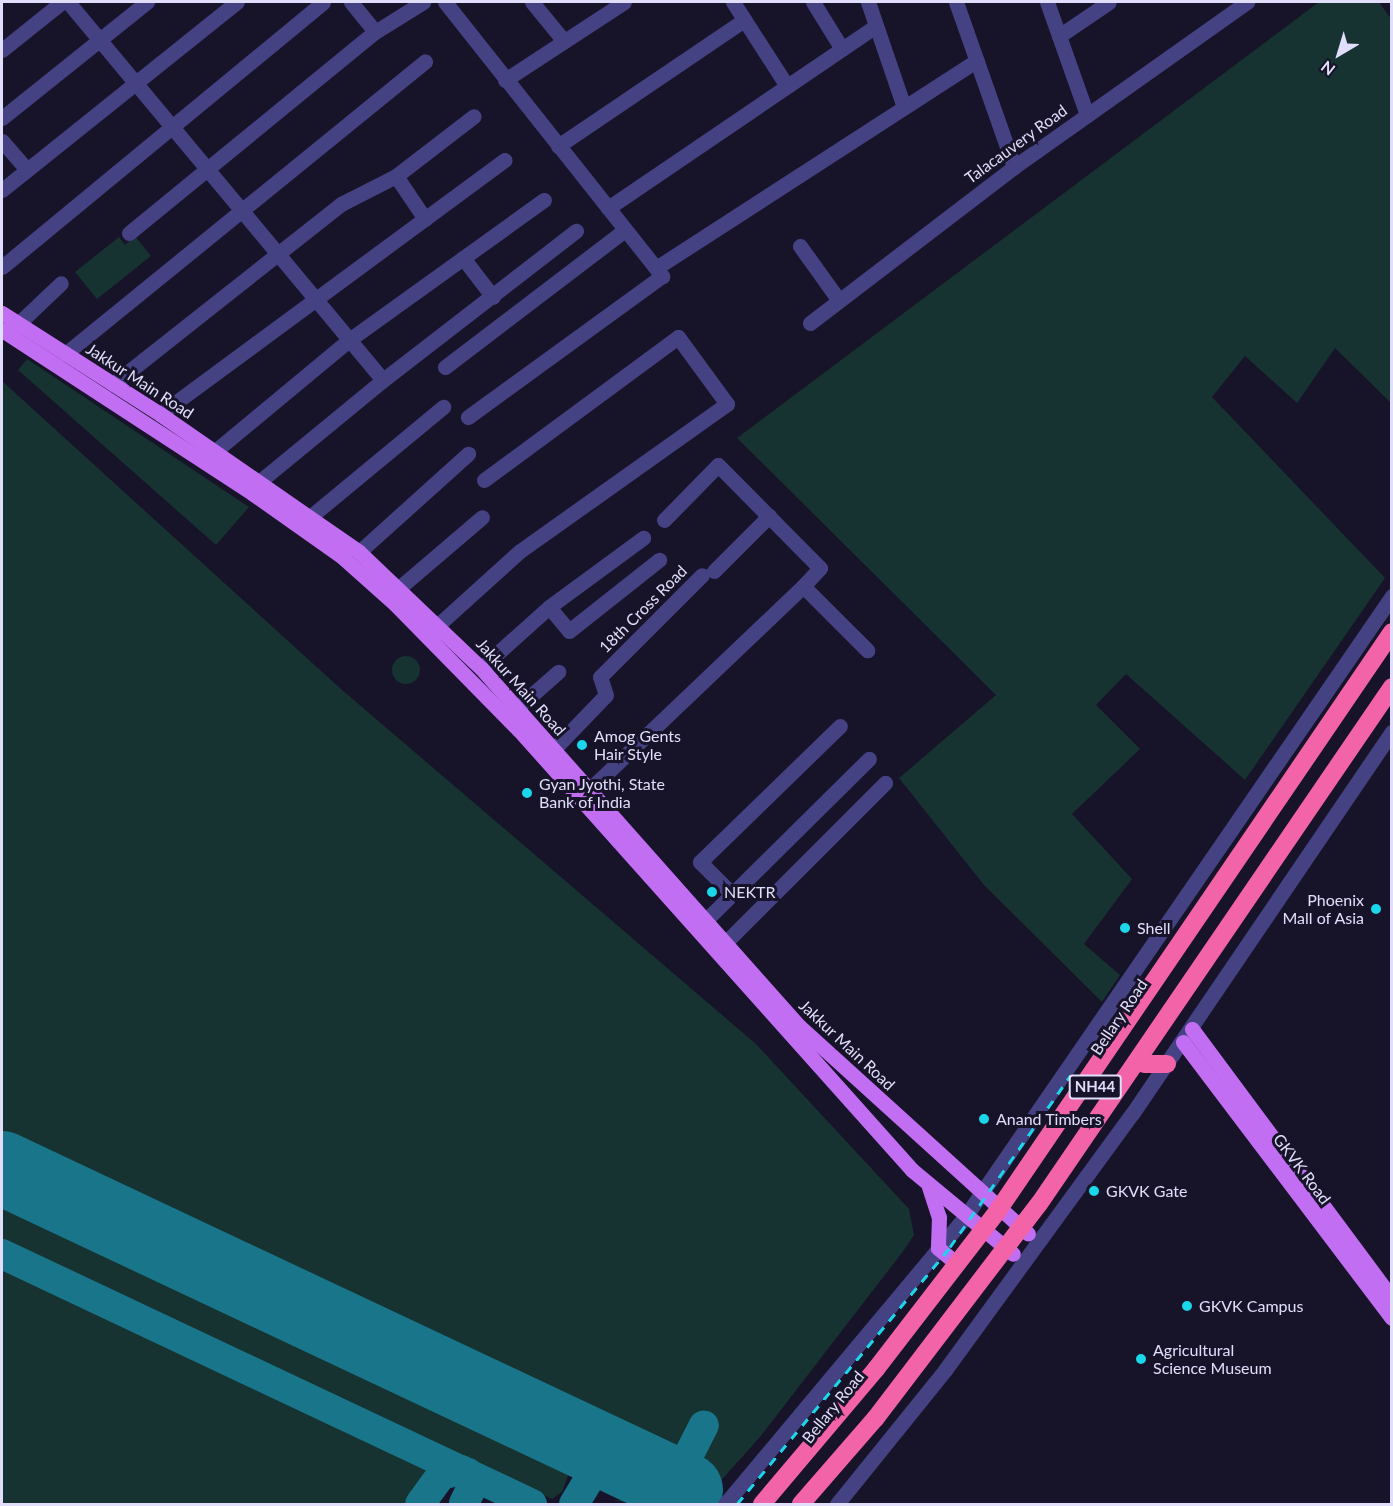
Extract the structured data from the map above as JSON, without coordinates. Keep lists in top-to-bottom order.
{
  "streets": {
    "highway": ["Bellary Road", "NH44"],
    "main road": ["Jakkur Main Road", "GKVK Road"],
    "street": ["Talacauvery Road", "18th Cross Road"]
  },
  "crossings": [
    ["Jakkur Main Road", "18th Cross Road"],
    ["Jakkur Main Road", "Bellary Road"]
  ],
  "places": [
    "Amog Gents Hair Style",
    "Gyan Jyothi, State Bank of India",
    "NEKTR",
    "Phoenix Mall of Asia",
    "Shell",
    "Anand Timbers",
    "GKVK Gate",
    "GKVK Campus",
    "Agricultural Science Museum"
  ],
  "north": "bottom left"
}
